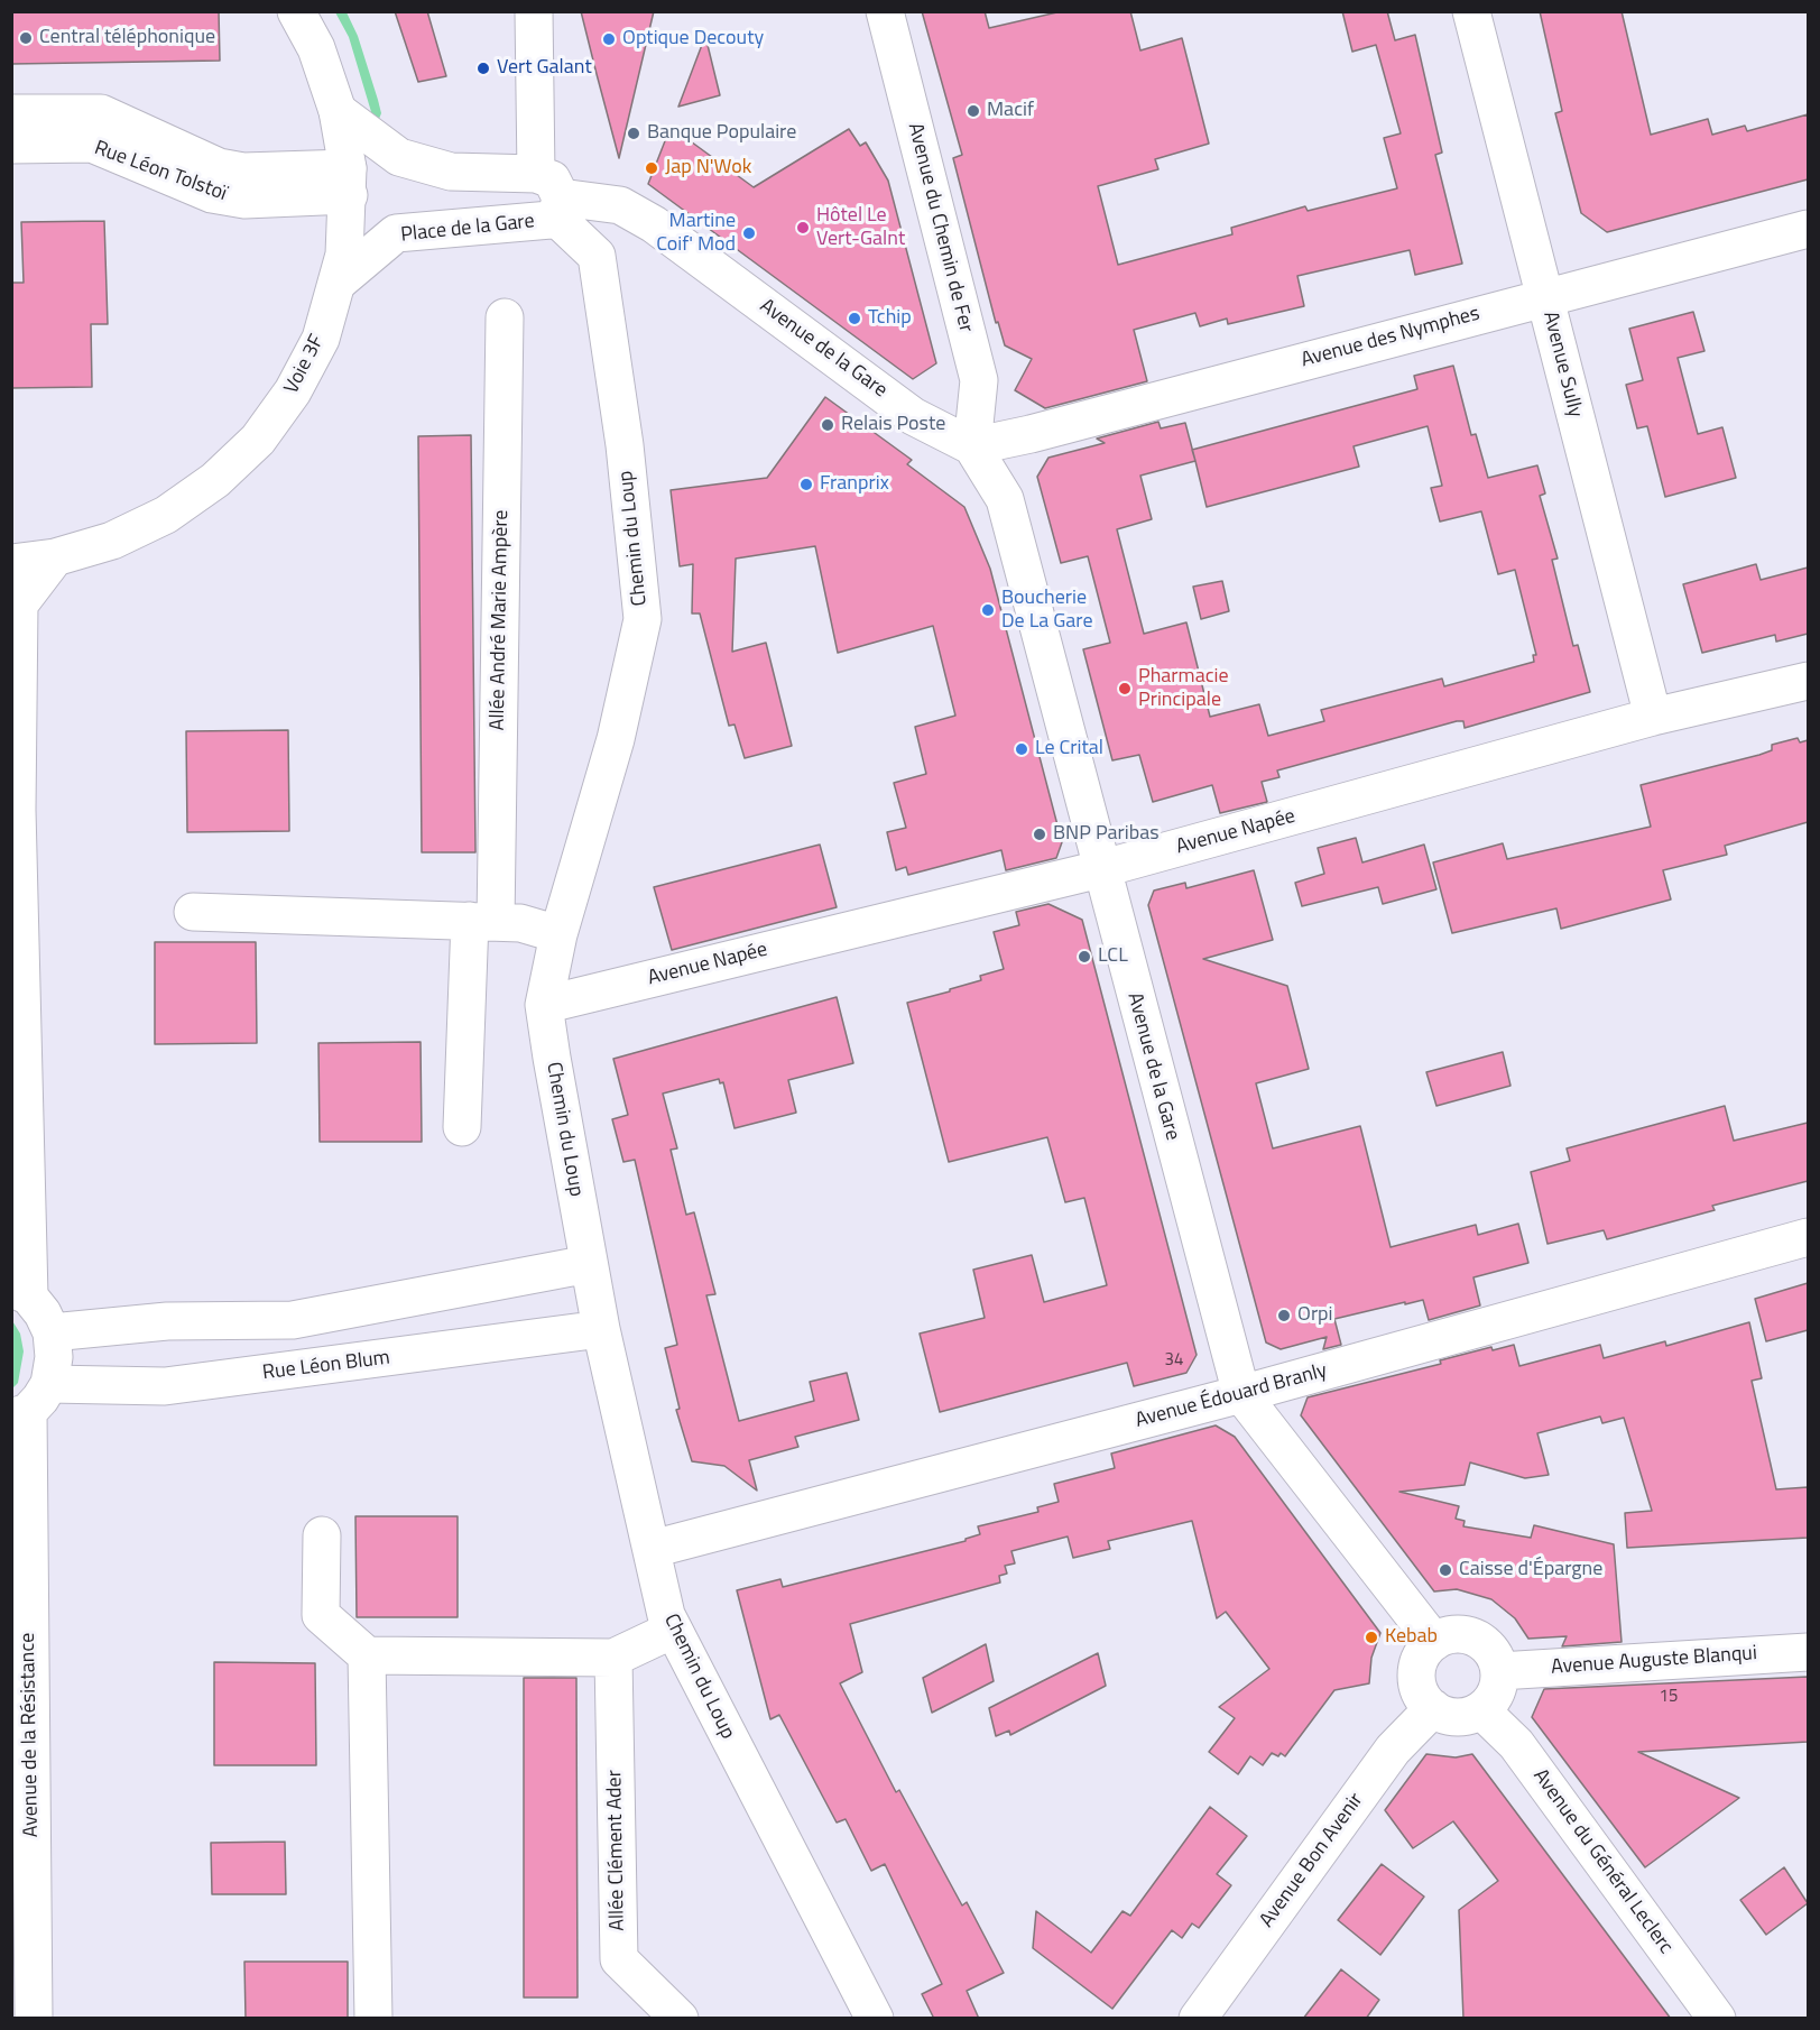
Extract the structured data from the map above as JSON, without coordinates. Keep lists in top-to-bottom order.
{
  "streets": {
    "street": [
      "Rue Léon Tolstoï",
      "Avenue du Chemin de Fer",
      "Place de la Gare",
      "Avenue des Nymphes",
      "Avenue de la Gare",
      "Voie 3F",
      "Avenue Sully",
      "Chemin du Loup",
      "Allée André Marie Ampère",
      "Avenue Napée",
      "Rue Léon Blum",
      "Avenue Édouard Branly",
      "Avenue Auguste Blanqui",
      "Avenue de la Résistance",
      "Allée Clément Ader",
      "Avenue Bon Avenir",
      "Avenue du Général Leclerc"
    ]
  },
  "crossings": [
    ["Rue Léon Tolstoï", "Voie 3F"],
    ["Avenue du Chemin de Fer", "Avenue des Nymphes"],
    ["Avenue du Chemin de Fer", "Avenue de la Gare"],
    ["Place de la Gare", "Avenue de la Gare"],
    ["Place de la Gare", "Voie 3F"],
    ["Place de la Gare", "Chemin du Loup"],
    ["Avenue des Nymphes", "Avenue de la Gare"],
    ["Avenue des Nymphes", "Avenue Sully"],
    ["Avenue de la Gare", "Chemin du Loup"],
    ["Avenue de la Gare", "Avenue Napée"],
    ["Avenue de la Gare", "Avenue Édouard Branly"],
    ["Avenue de la Gare", "Avenue Auguste Blanqui"],
    ["Avenue de la Gare", "Avenue Bon Avenir"],
    ["Avenue de la Gare", "Avenue du Général Leclerc"],
    ["Voie 3F", "Avenue de la Résistance"],
    ["Avenue Sully", "Avenue Napée"],
    ["Chemin du Loup", "Avenue Napée"],
    ["Chemin du Loup", "Rue Léon Blum"],
    ["Chemin du Loup", "Avenue Édouard Branly"],
    ["Rue Léon Blum", "Avenue de la Résistance"],
    ["Avenue Auguste Blanqui", "Avenue Bon Avenir"],
    ["Avenue Auguste Blanqui", "Avenue du Général Leclerc"],
    ["Avenue Bon Avenir", "Avenue du Général Leclerc"]
  ],
  "places": [
    "Central téléphonique",
    "Optique Decouty",
    "Vert Galant",
    "Macif",
    "Banque Populaire",
    "Jap N'Wok",
    "Hôtel Le Vert-Galnt",
    "Martine Coif' Mod",
    "Tchip",
    "Relais Poste",
    "Franprix",
    "Boucherie De La Gare",
    "Pharmacie Principale",
    "Le Crital",
    "BNP Paribas",
    "LCL",
    "Orpi",
    "Caisse d'Épargne",
    "Kebab"
  ],
  "house_numbers": ["34", "15"]
}
